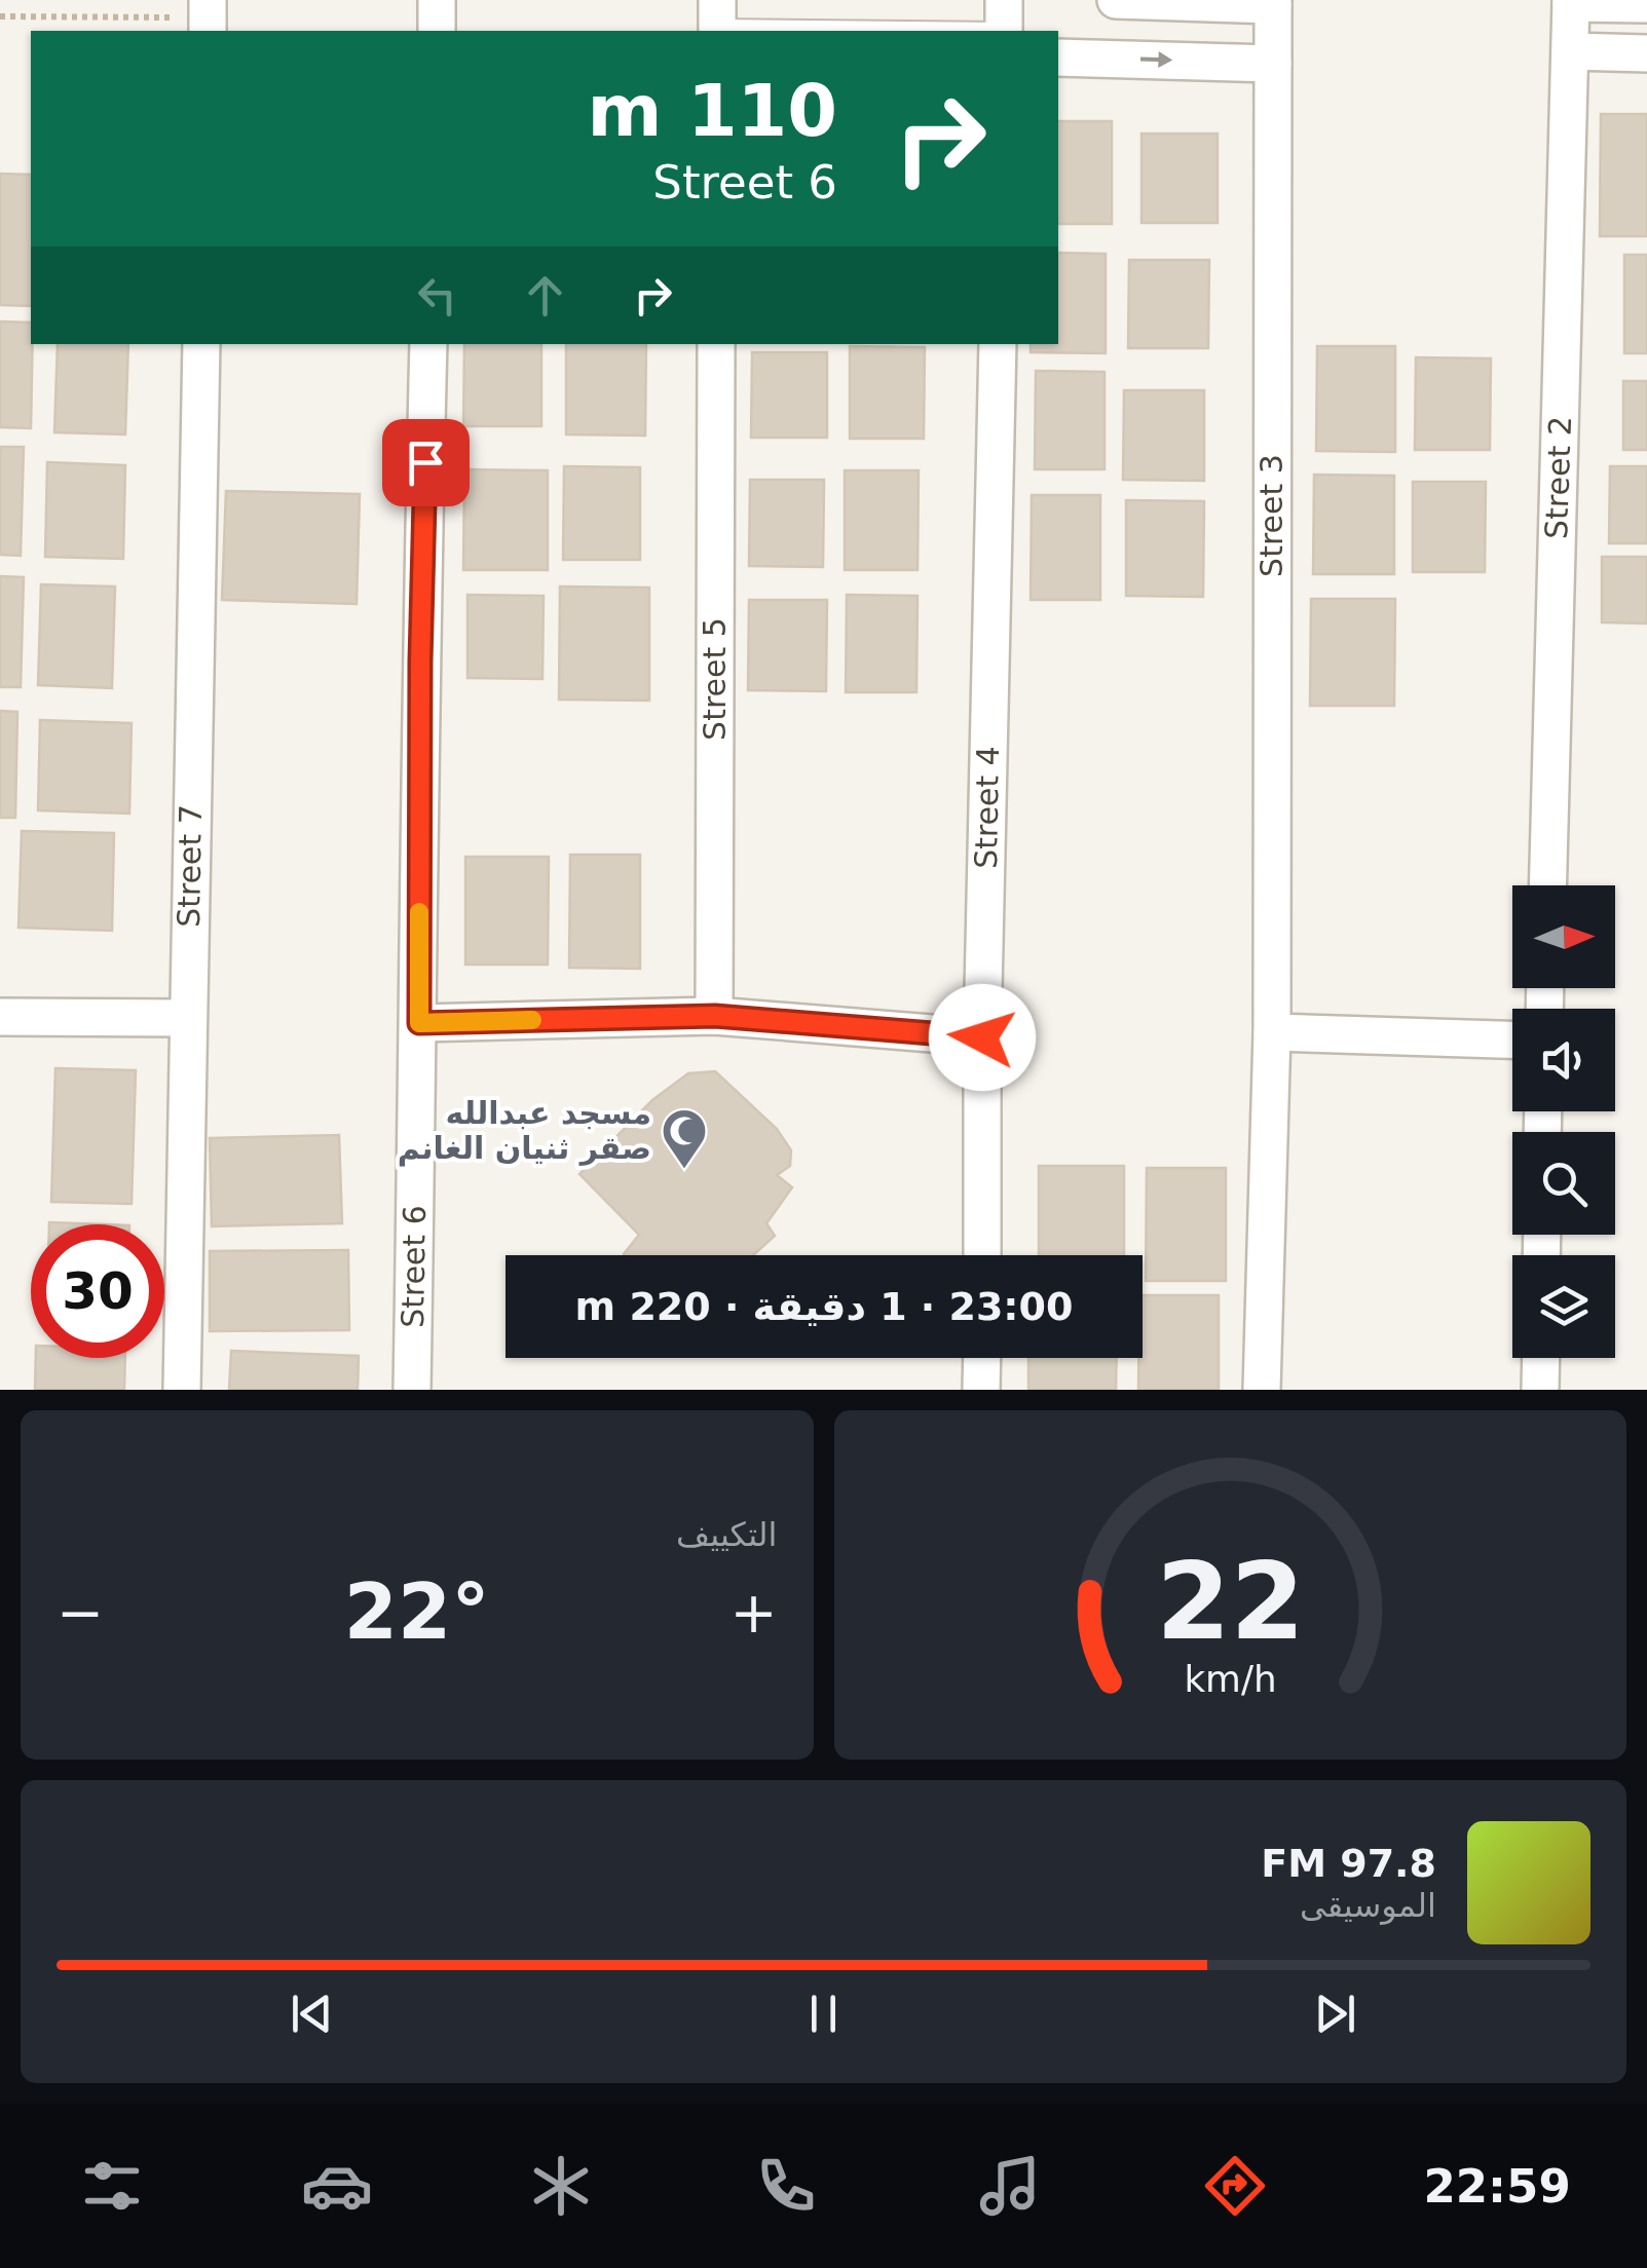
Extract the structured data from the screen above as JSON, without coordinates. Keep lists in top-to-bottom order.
{
  "streets": {
    "street": [
      "Street 2",
      "Street 3",
      "Street 5",
      "Street 4",
      "Street 7",
      "Street 6"
    ]
  },
  "places": {
    "mosque": ["مسجد عبدالله صقر ثنيان الغانم"]
  },
  "north": "right",
  "page": {
    "turn": ["110 m", "Street 6"],
    "limit": "30",
    "trip": "23:00 · 1 دقيقة · 220 m",
    "tile": "التكييف",
    "heat": ["−", "22°", "+"],
    "song": ["97.8 FM", "الموسيقى"],
    "tabs": "22:59",
    "gauge": ["22", "km/h"]
  }
}
